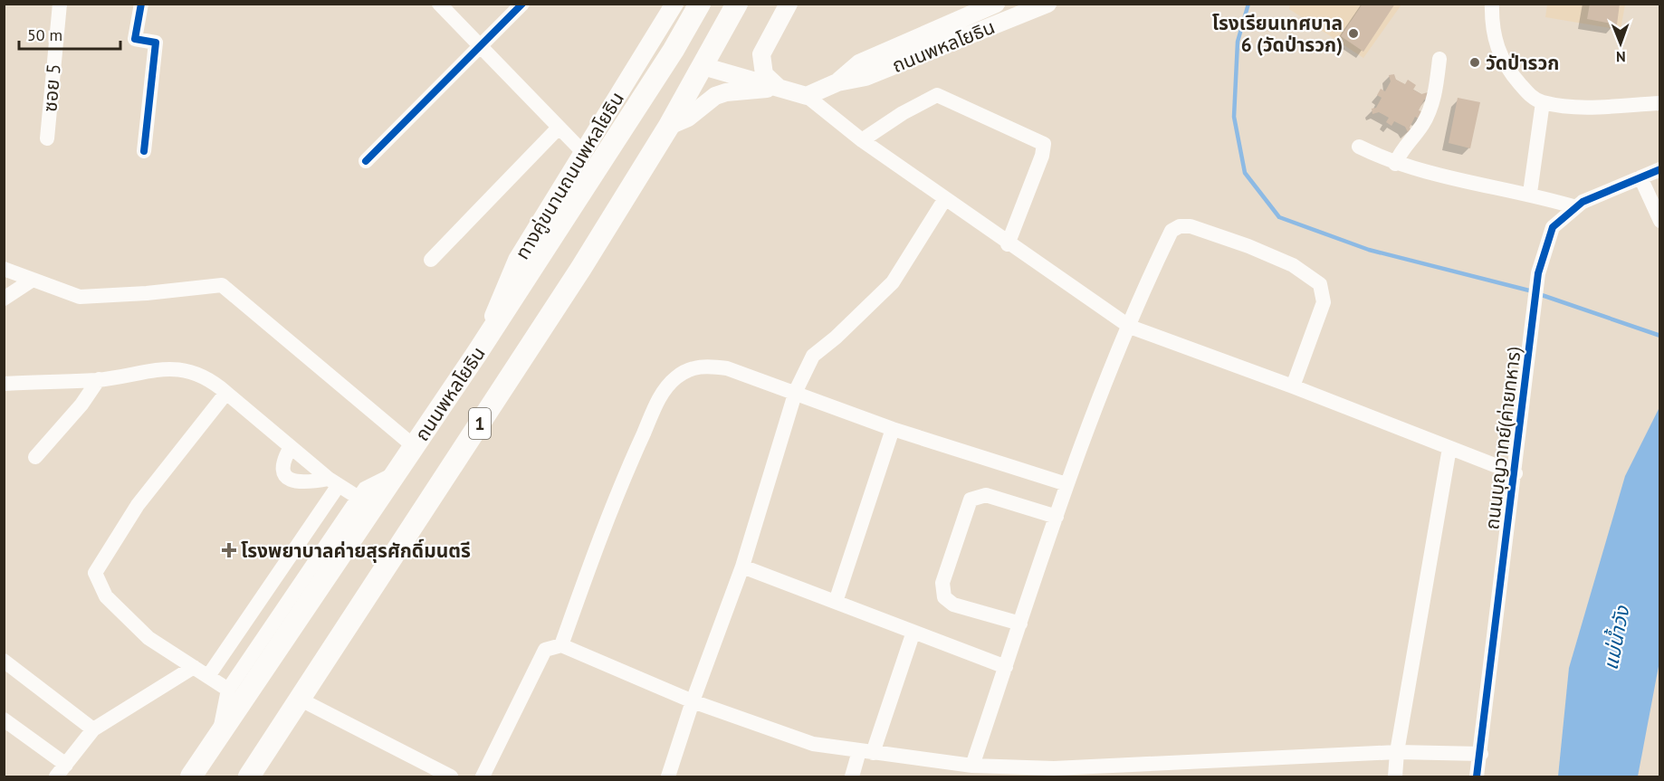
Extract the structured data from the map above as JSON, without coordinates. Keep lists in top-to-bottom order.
{
  "streets": {
    "highway": ["ถนนพหลโยธิน", "1"],
    "main road": ["ทางคู่ขนานถนนพหลโยธิน"],
    "street": ["ซอย 5", "ถนนบุญวาทย์(ค่ายทหาร)"]
  },
  "crossings": [
    ["ถนนพหลโยธิน", "ทางคู่ขนานถนนพหลโยธิน"]
  ],
  "water": ["แม่น้ำวัง"],
  "places": {
    "other": ["โรงเรียนเทศบาล 6 (วัดป่ารวก)", "วัดป่ารวก"],
    "health": ["โรงพยาบาลค่ายสุรศักดิ์มนตรี"]
  },
  "scale_bar": "50 m",
  "north": "bottom"
}
